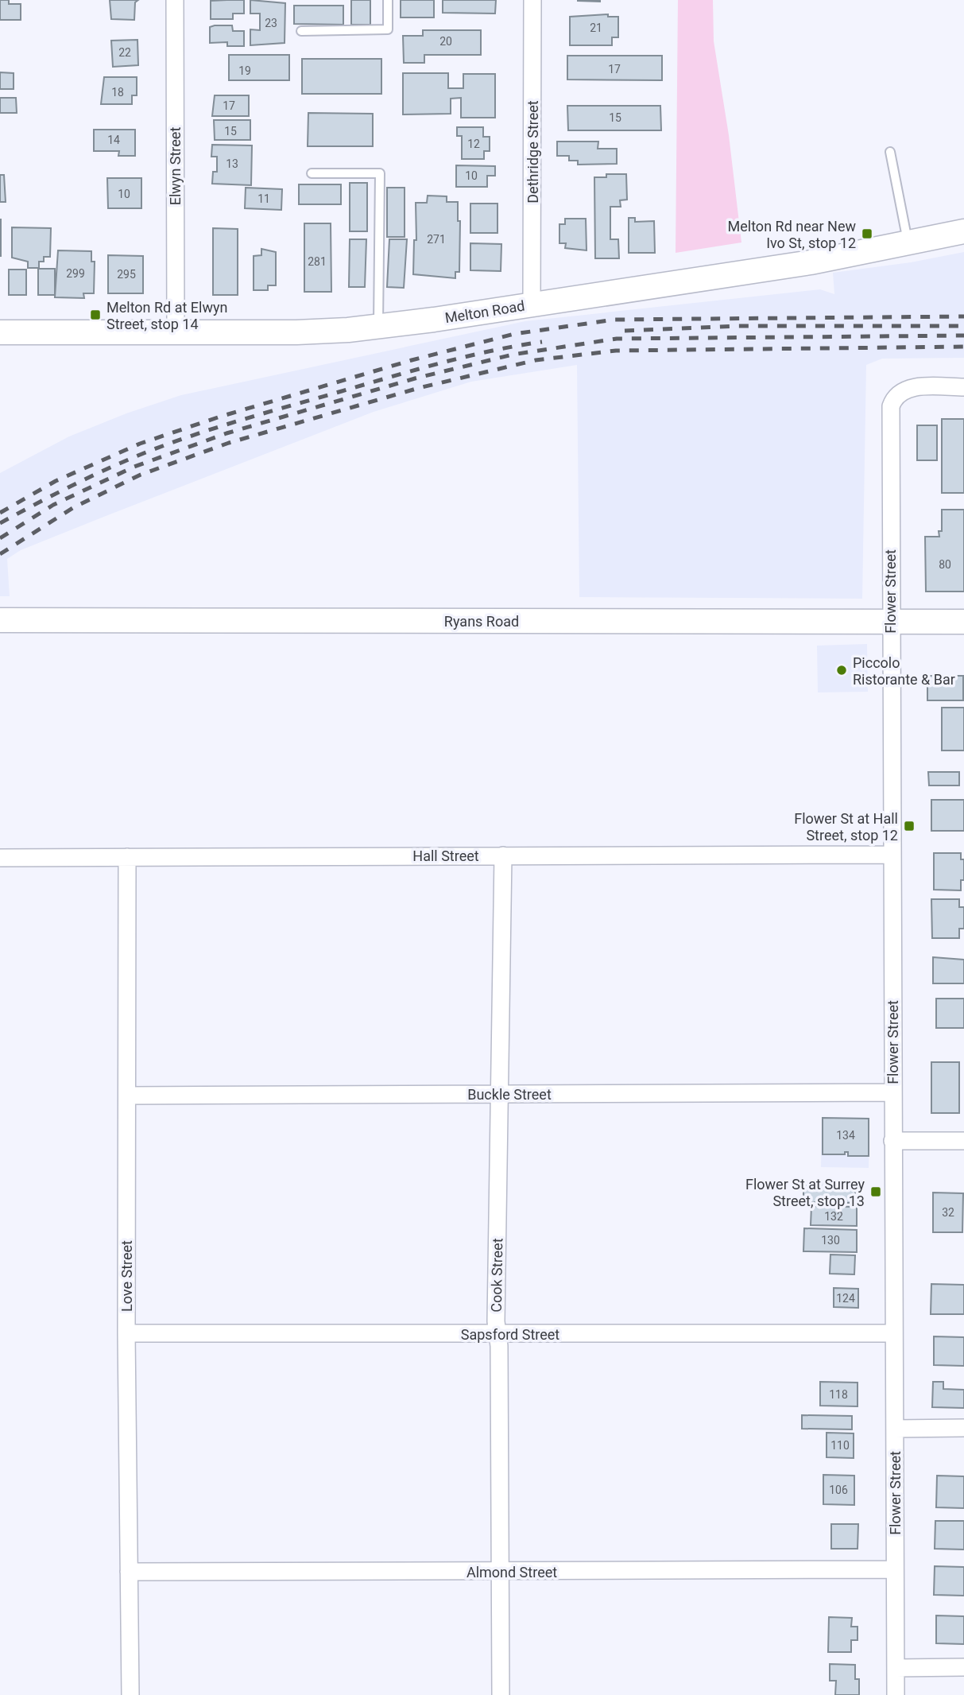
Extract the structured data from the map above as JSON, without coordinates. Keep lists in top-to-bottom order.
{
  "streets": {
    "street": [
      "Dethridge Street",
      "Elwyn Street",
      "Melton Road",
      "Flower Street",
      "Ryans Road",
      "Hall Street",
      "Buckle Street",
      "Cook Street",
      "Love Street",
      "Sapsford Street",
      "Almond Street"
    ]
  },
  "crossings": [
    ["Dethridge Street", "Melton Road"],
    ["Elwyn Street", "Melton Road"],
    ["Flower Street", "Ryans Road"],
    ["Flower Street", "Hall Street"],
    ["Flower Street", "Buckle Street"],
    ["Flower Street", "Sapsford Street"],
    ["Flower Street", "Almond Street"],
    ["Hall Street", "Cook Street"],
    ["Hall Street", "Love Street"],
    ["Buckle Street", "Cook Street"],
    ["Buckle Street", "Love Street"],
    ["Cook Street", "Sapsford Street"],
    ["Cook Street", "Almond Street"],
    ["Love Street", "Sapsford Street"],
    ["Love Street", "Almond Street"]
  ],
  "places": {
    "transit": [
      "Melton Rd near New Ivo St, stop 12",
      "Melton Rd at Elwyn Street, stop 14",
      "Flower St at Hall Street, stop 12",
      "Flower St at Surrey Street, stop 13"
    ],
    "other": ["Piccolo Ristorante & Bar"]
  },
  "house_numbers": [
    "23",
    "21",
    "20",
    "22",
    "17",
    "19",
    "18",
    "17",
    "15",
    "15",
    "14",
    "12",
    "13",
    "10",
    "10",
    "11",
    "271",
    "281",
    "299",
    "295",
    "80",
    "134",
    "32",
    "132",
    "130",
    "124",
    "118",
    "110",
    "106"
  ]
}
